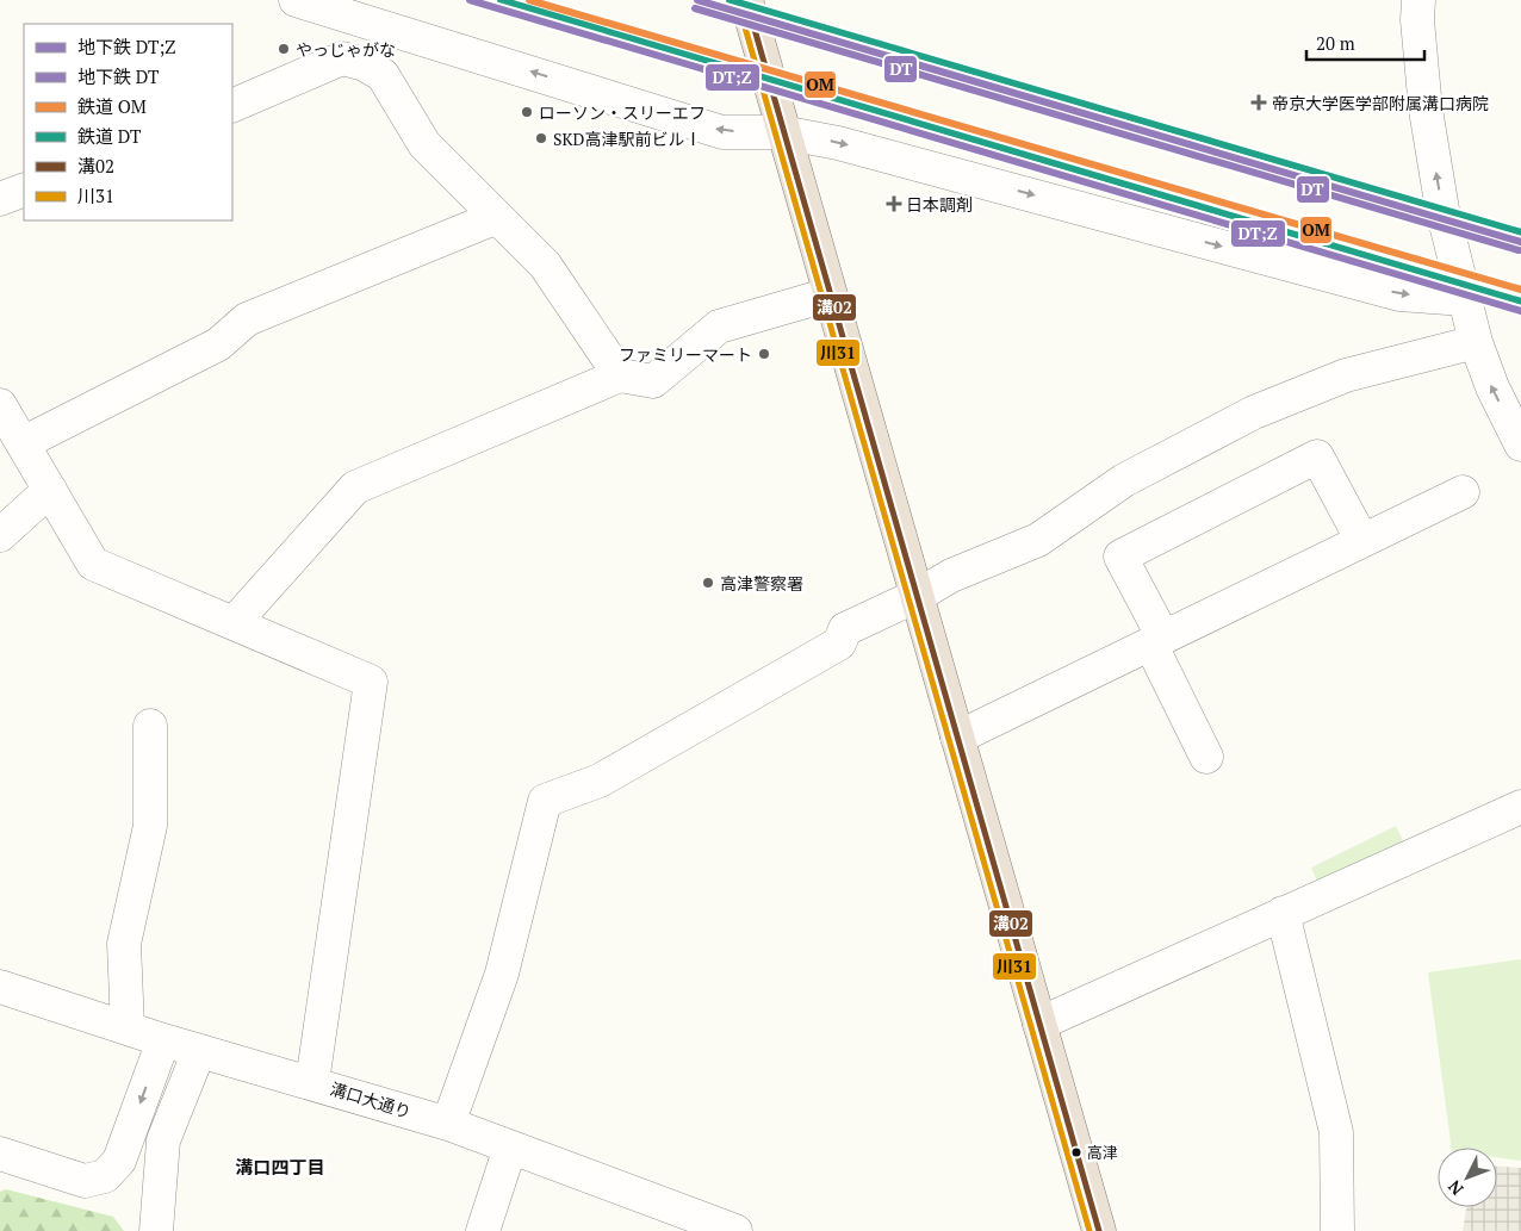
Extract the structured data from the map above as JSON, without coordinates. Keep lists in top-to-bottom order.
{
  "streets": {
    "street": ["溝口大通り"]
  },
  "districts": ["溝口四丁目"],
  "places": {
    "other": [
      "やっじゃがな",
      "ローソン・スリーエフ",
      "SKD高津駅前ビルⅠ",
      "ファミリーマート",
      "高津警察署",
      "高津"
    ],
    "health": ["帝京大学医学部附属溝口病院", "日本調剤"]
  },
  "lines": [
    "metro line DT;Z",
    "rail line OM",
    "rail line DT",
    "transit line 溝02",
    "transit line 川31",
    "metro line DT"
  ],
  "legend": [
    "地下鉄 DT;Z",
    "地下鉄 DT",
    "鉄道 OM",
    "鉄道 DT",
    "溝02",
    "川31"
  ],
  "scale_bar": "20 m",
  "north": "bottom left"
}
